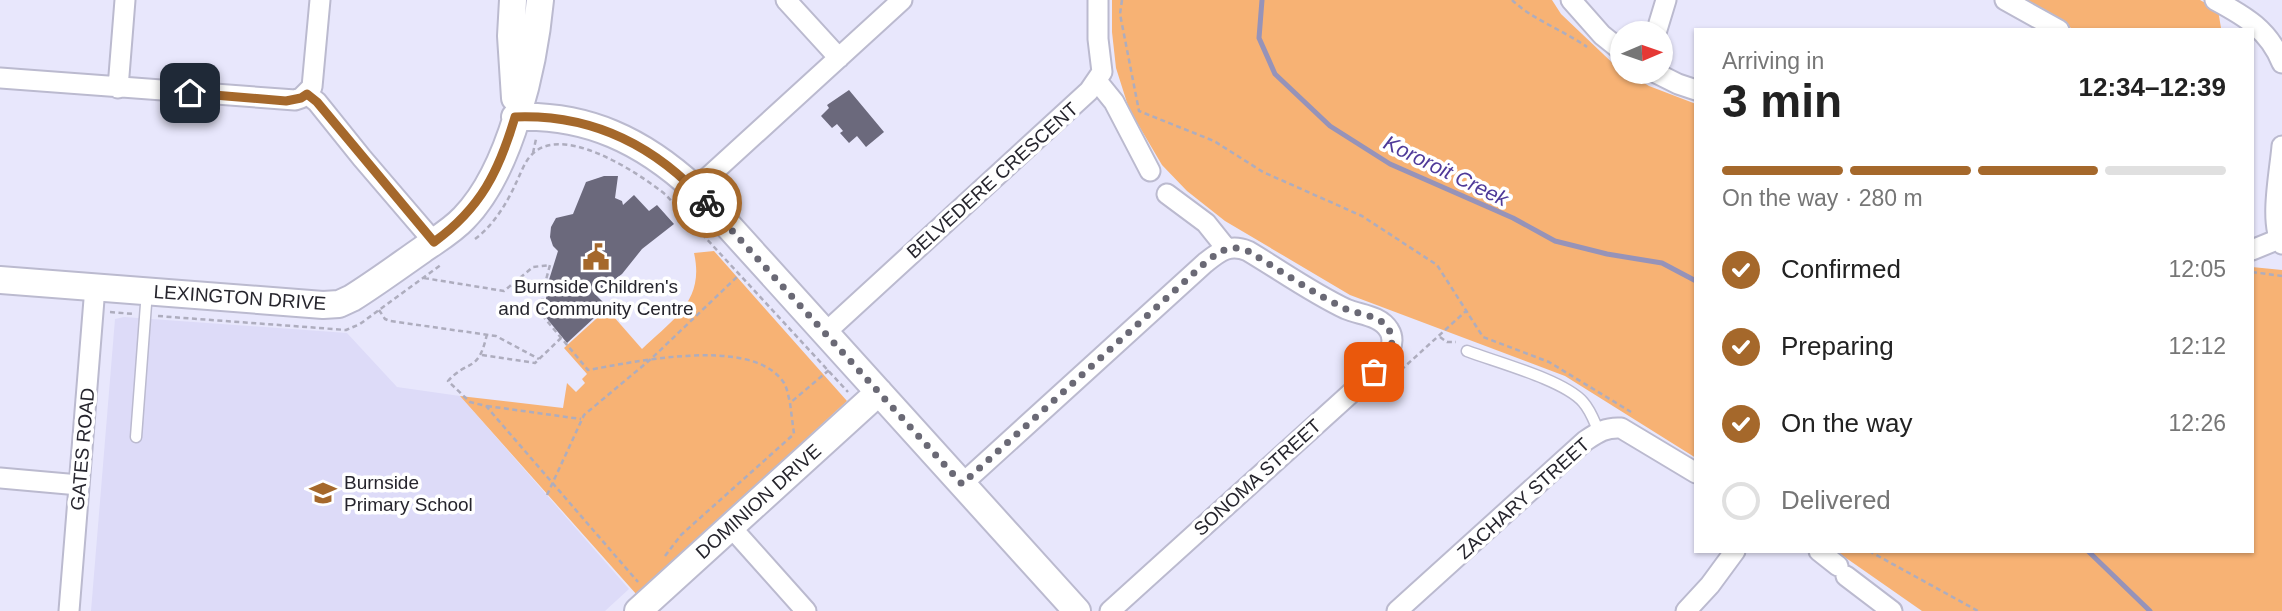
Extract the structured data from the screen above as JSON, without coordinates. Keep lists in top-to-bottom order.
{
  "streets": {
    "street": [
      "BELVEDERE CRESCENT",
      "LEXINGTON DRIVE",
      "GATES ROAD",
      "SONOMA STREET",
      "ZACHARY STREET",
      "DOMINION DRIVE"
    ]
  },
  "crossings": [
    ["LEXINGTON DRIVE", "GATES ROAD"]
  ],
  "water": ["Kororoit Creek"],
  "places": {
    "public building": ["Burnside Children's and Community Centre"],
    "school or university": ["Burnside Primary School"]
  },
  "north": "right",
  "page": {
    "heading": ["3 min", "Arriving in", "12:34–12:39"],
    "bar": "On the way · 280 m",
    "list": [
      ["Confirmed", "12:05"],
      ["Preparing", "12:12"],
      ["On the way", "12:26"],
      "Delivered"
    ]
  }
}
